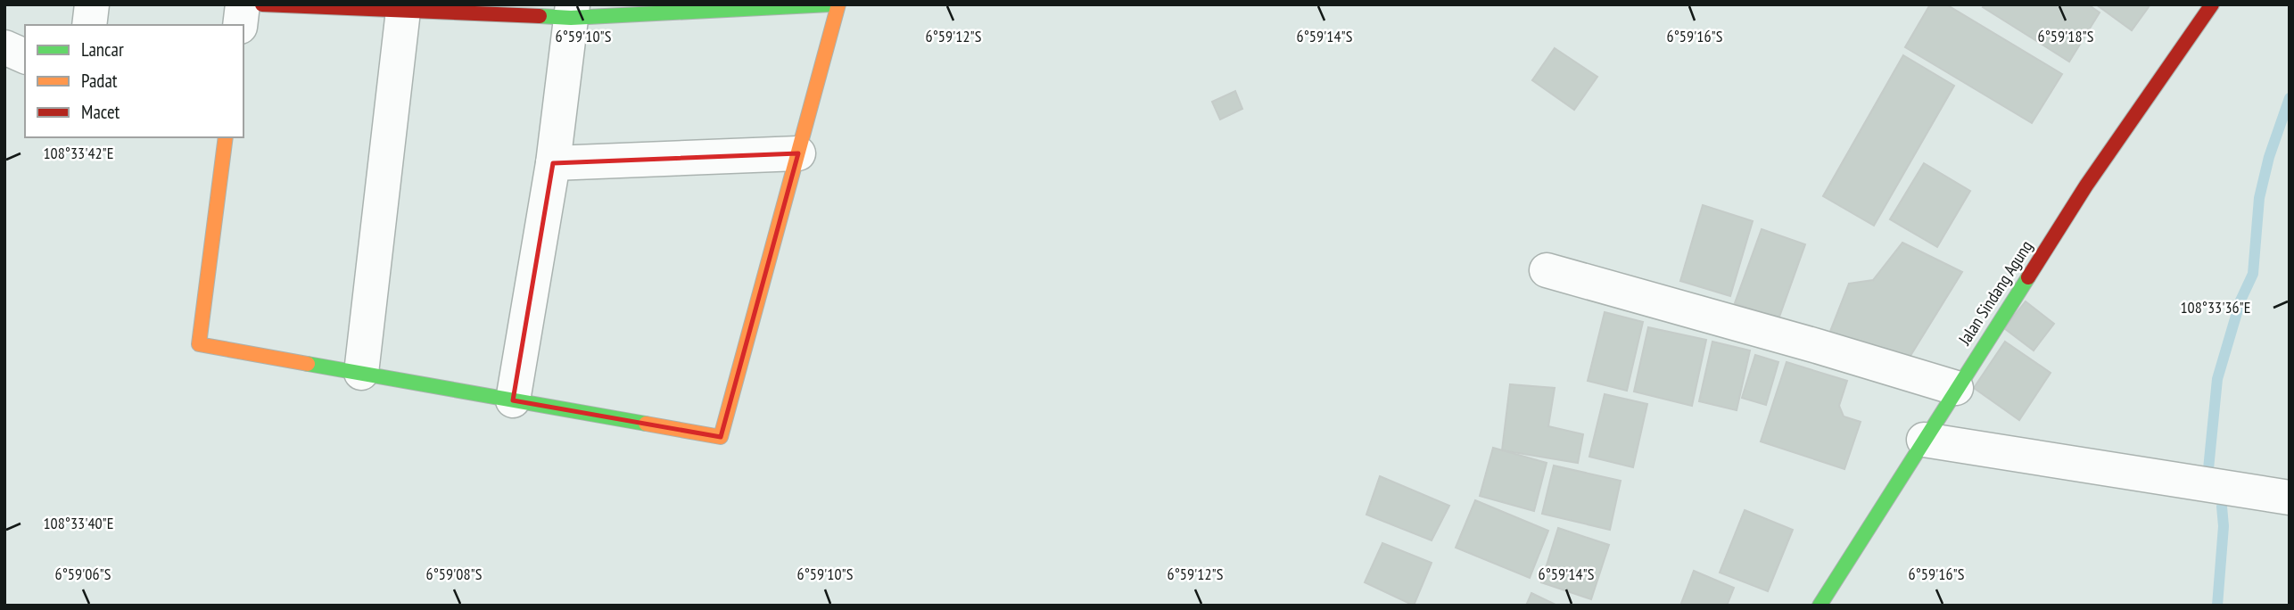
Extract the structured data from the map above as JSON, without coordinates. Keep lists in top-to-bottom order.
{
  "streets": {
    "street": ["Jalan Sindang Agung"]
  },
  "legend": ["Lancar", "Padat", "Macet"],
  "coordinates": [
    "6°59'10\"S",
    "6°59'12\"S",
    "6°59'14\"S",
    "6°59'16\"S",
    "6°59'18\"S",
    "108°33'42\"E",
    "108°33'36\"E",
    "108°33'40\"E",
    "6°59'06\"S",
    "6°59'08\"S"
  ]
}
